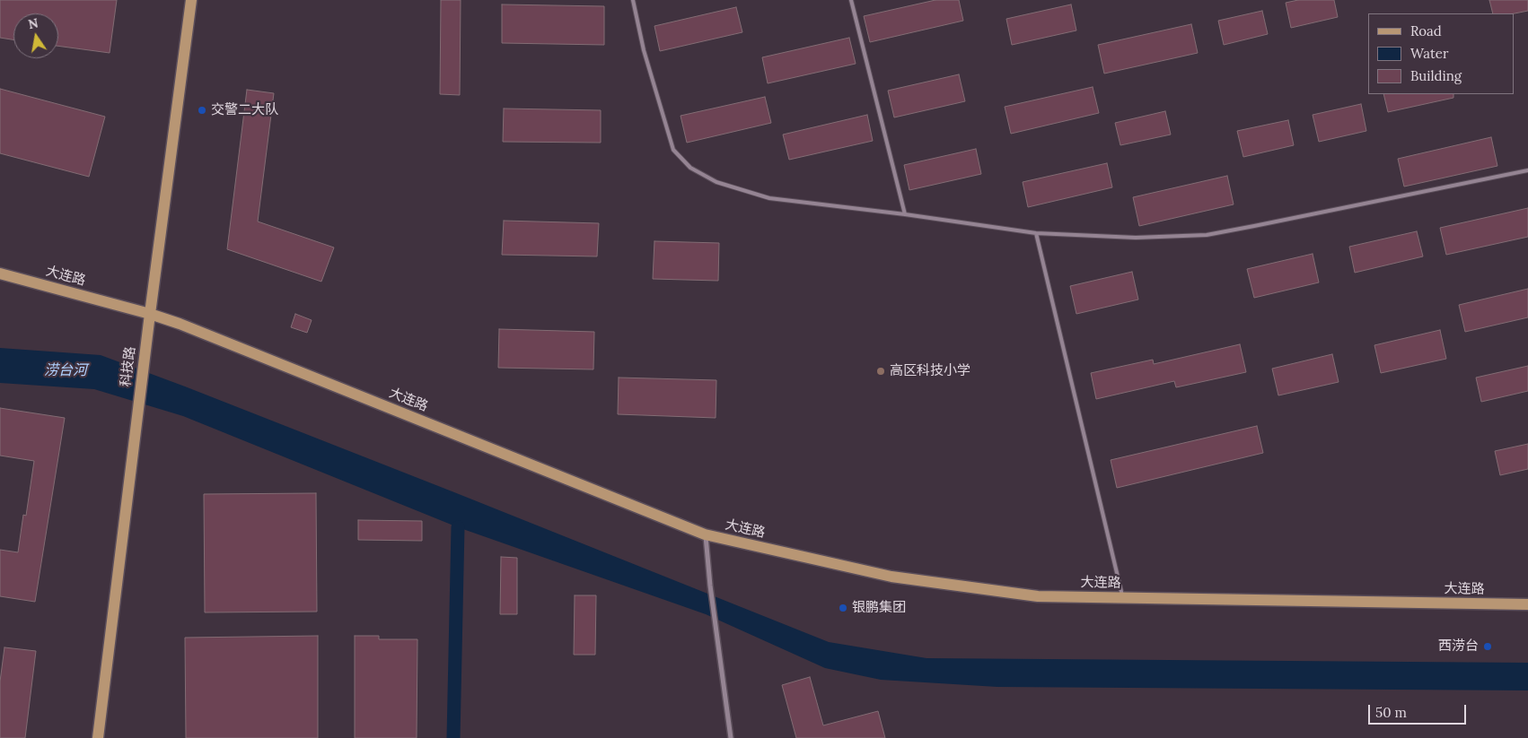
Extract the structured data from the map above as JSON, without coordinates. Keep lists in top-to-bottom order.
{
  "streets": {
    "main road": ["大连路", "科技路"]
  },
  "crossings": [
    ["大连路", "科技路"]
  ],
  "water": ["涝台河"],
  "places": [
    "交警二大队",
    "高区科技小学",
    "银鹏集团",
    "西涝台"
  ],
  "legend": ["Road", "Water", "Building"],
  "scale_bar": "50 m",
  "north": "top"
}
